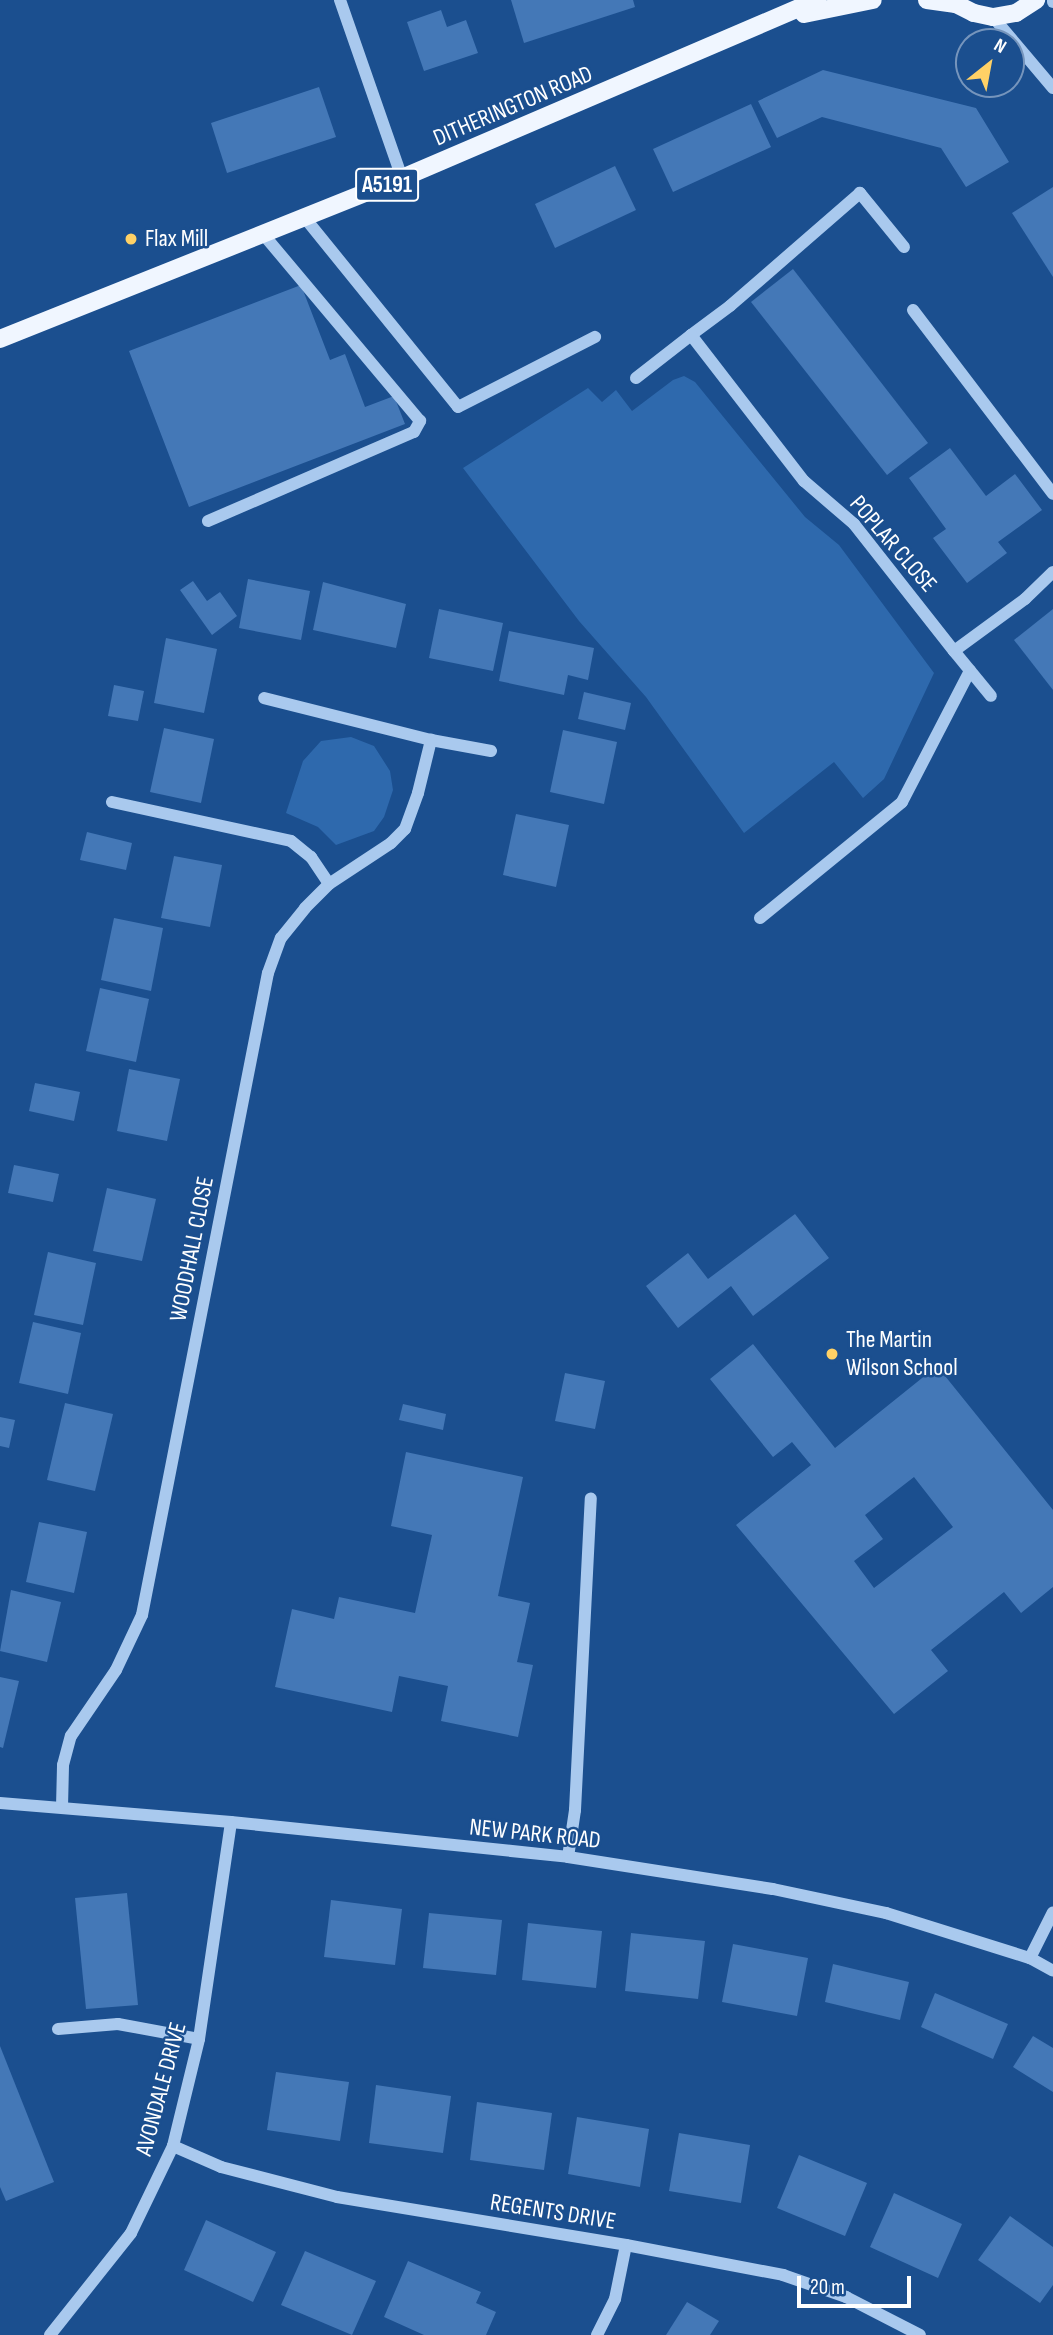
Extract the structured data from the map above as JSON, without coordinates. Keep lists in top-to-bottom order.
{
  "streets": {
    "main road": ["DITHERINGTON ROAD", "A5191"],
    "street": [
      "POPLAR CLOSE",
      "WOODHALL CLOSE",
      "NEW PARK ROAD",
      "AVONDALE DRIVE",
      "REGENTS DRIVE"
    ]
  },
  "crossings": [
    ["WOODHALL CLOSE", "NEW PARK ROAD"],
    ["NEW PARK ROAD", "AVONDALE DRIVE"],
    ["AVONDALE DRIVE", "REGENTS DRIVE"]
  ],
  "places": ["Flax Mill", "The Martin Wilson School"],
  "scale_bar": "20 m",
  "north": "top right"
}
